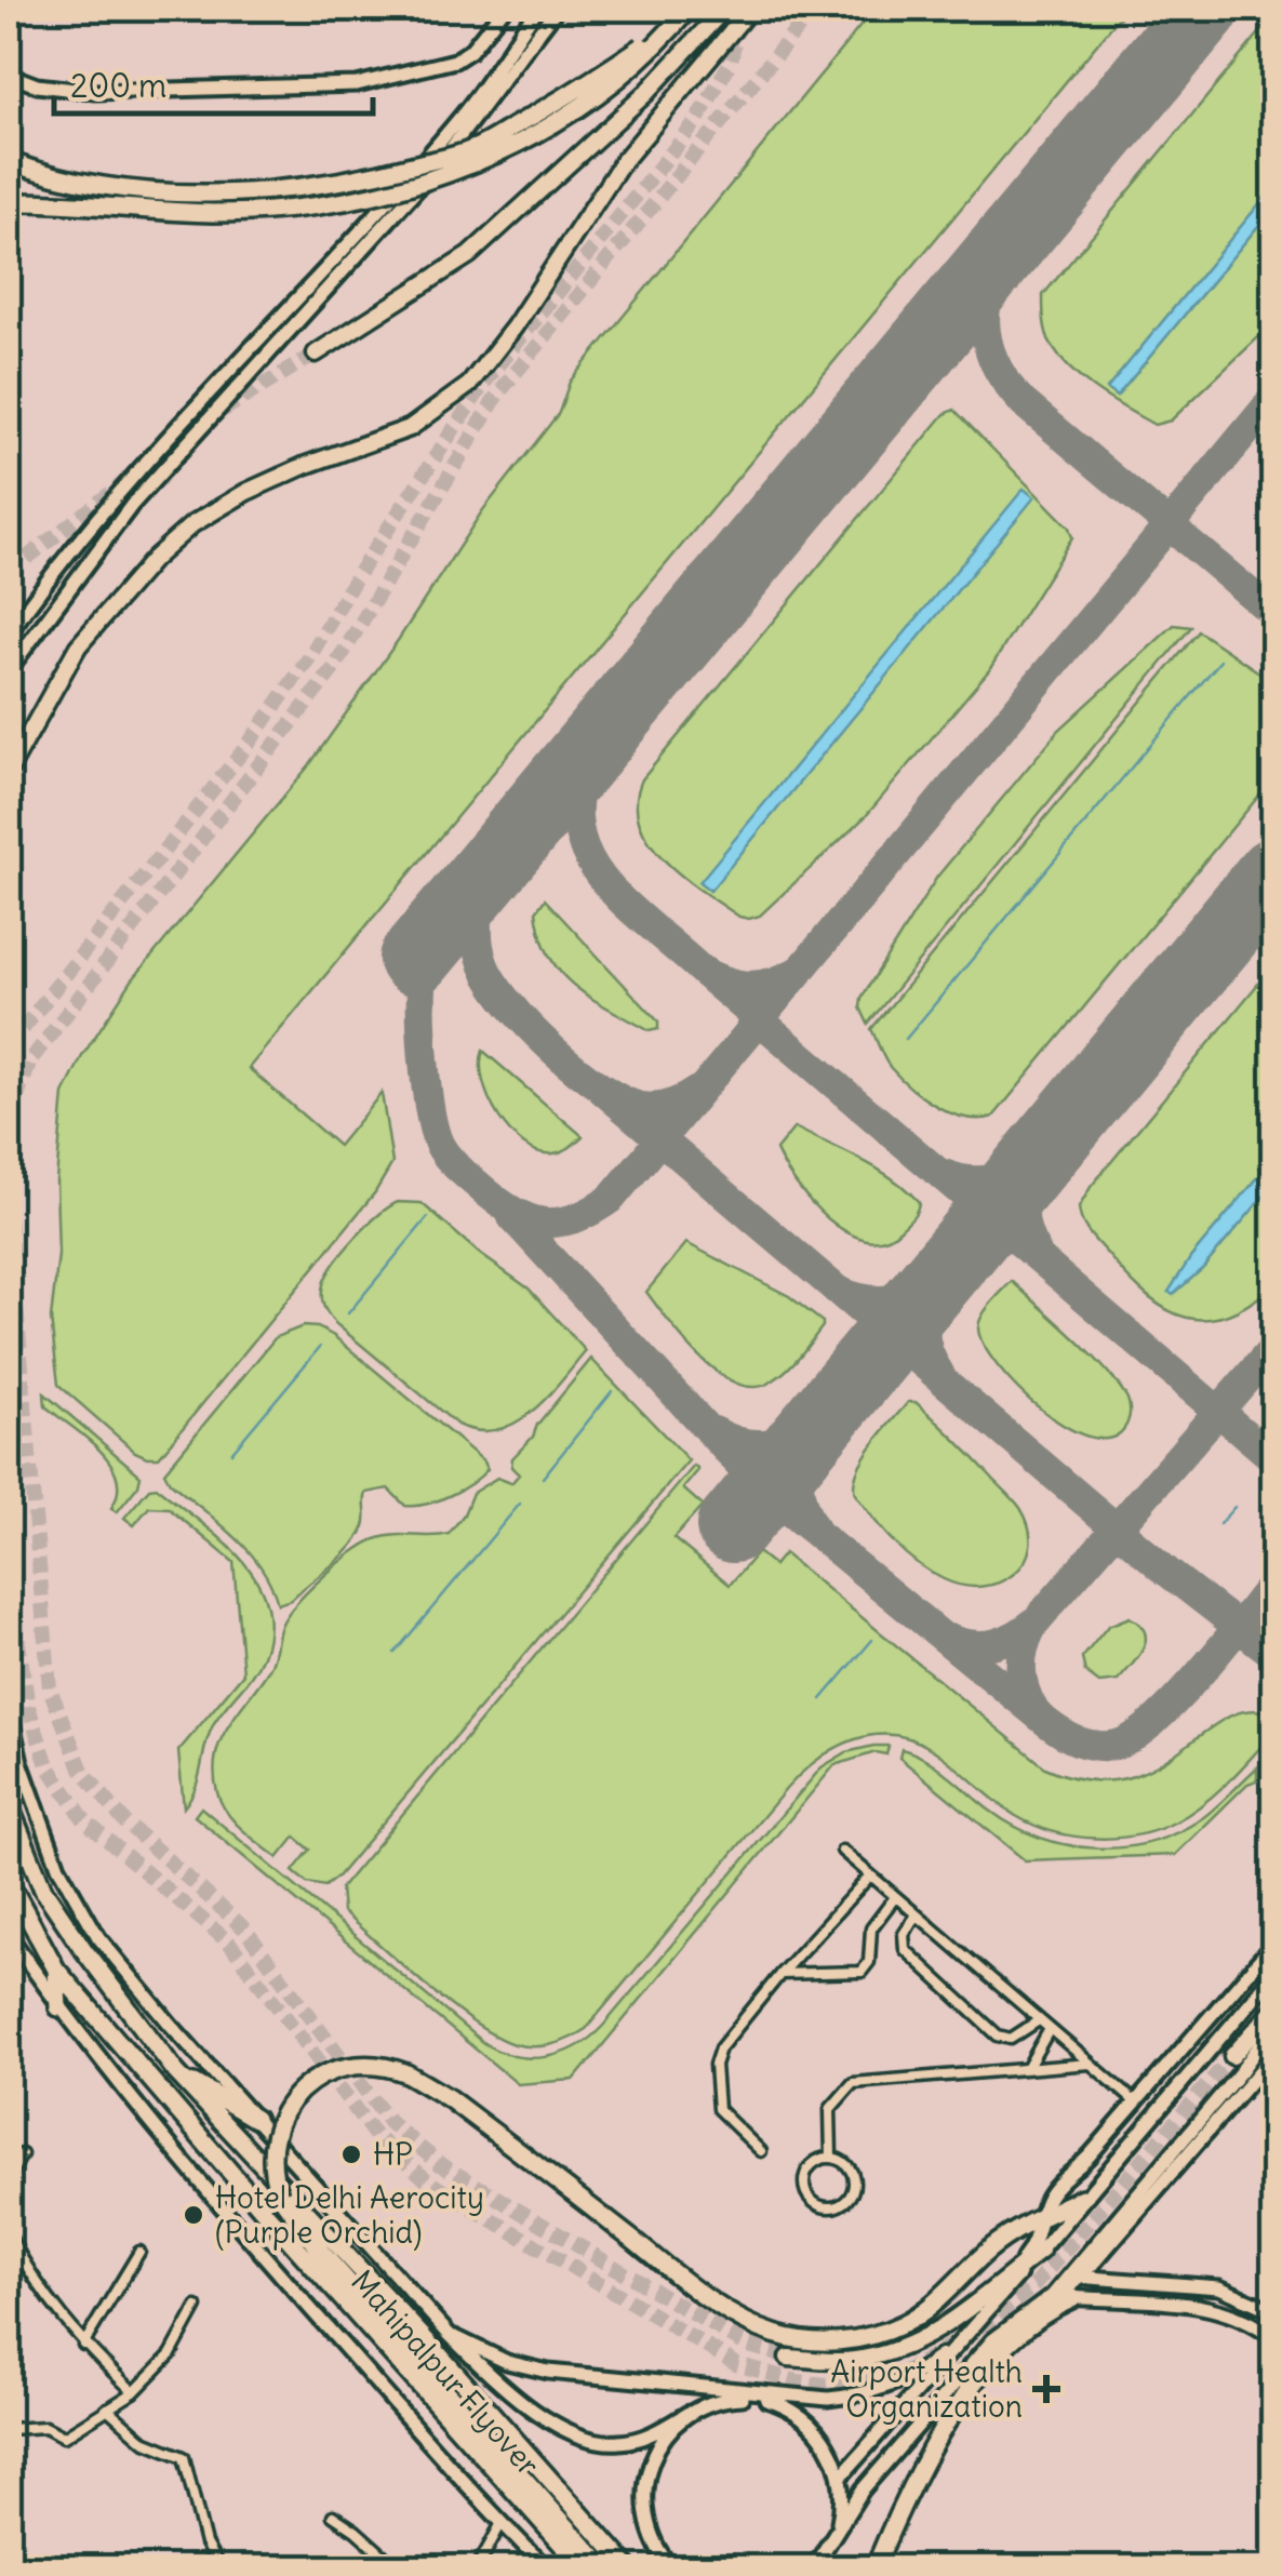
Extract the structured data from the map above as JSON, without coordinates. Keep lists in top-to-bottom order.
{
  "streets": {
    "highway": ["Mahipalpur Flyover"]
  },
  "places": {
    "other": ["HP", "Hotel Delhi Aerocity (Purple Orchid)"],
    "health": ["Airport Health Organization"]
  },
  "scale_bar": "200 m"
}
